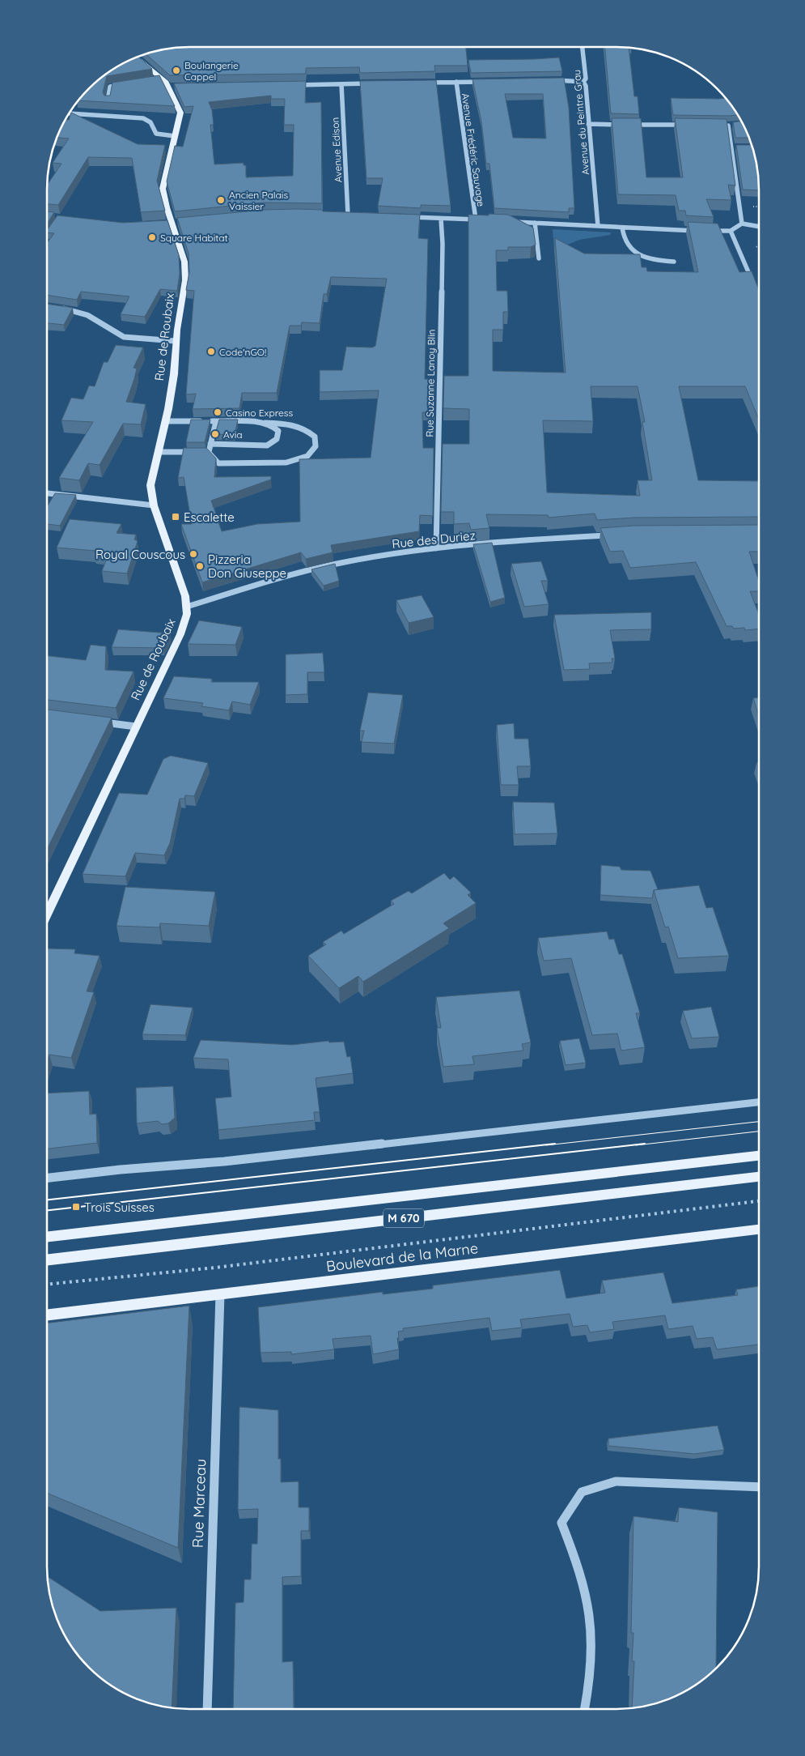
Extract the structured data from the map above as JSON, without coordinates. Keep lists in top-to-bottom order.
{
  "streets": {
    "main road": ["Rue de Roubaix", "M 670", "Boulevard de la Marne"],
    "street": [
      "Avenue du Peintre Grau",
      "Avenue Edison",
      "Avenue Frédéric Sauvage",
      "Rue Suzanne Lanoy Blin",
      "Rue des Duriez",
      "Rue Marceau"
    ]
  },
  "crossings": [
    ["Rue de Roubaix", "Rue des Duriez"],
    ["Rue Suzanne Lanoy Blin", "Rue des Duriez"],
    ["Boulevard de la Marne", "Rue Marceau"]
  ],
  "places": {
    "other": [
      "Boulangerie Cappel",
      "Ancien Palais Vaissier",
      "Square Habitat",
      "Code'nGO!",
      "Casino Express",
      "Avia",
      "Royal Couscous",
      "Pizzeria Don Giuseppe"
    ],
    "transit": ["Escalette", "Trois Suisses"]
  }
}
